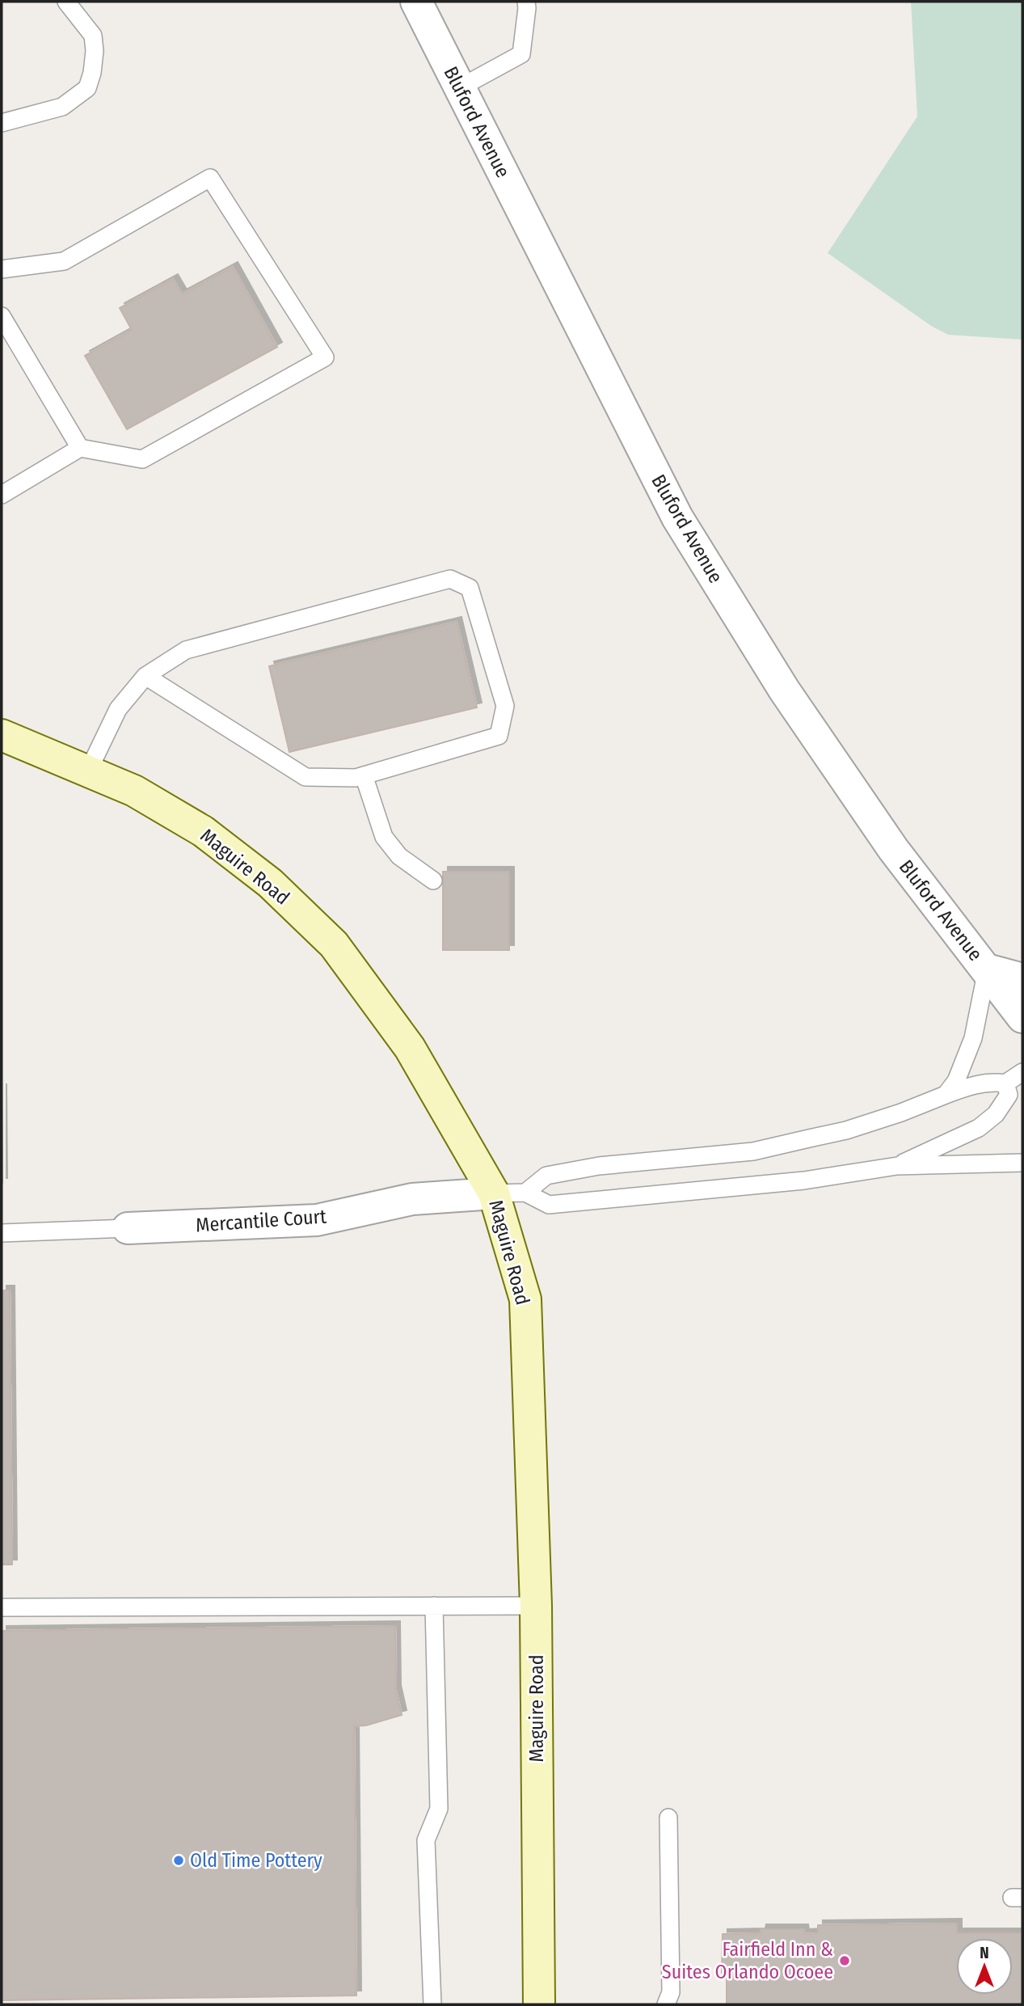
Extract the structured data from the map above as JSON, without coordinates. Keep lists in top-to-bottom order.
{
  "streets": {
    "main road": ["Maguire Road"],
    "street": ["Bluford Avenue", "Mercantile Court"]
  },
  "crossings": [
    ["Maguire Road", "Mercantile Court"]
  ],
  "places": ["Old Time Pottery", "Fairfield Inn & Suites Orlando Ocoee"],
  "north": "top"
}
